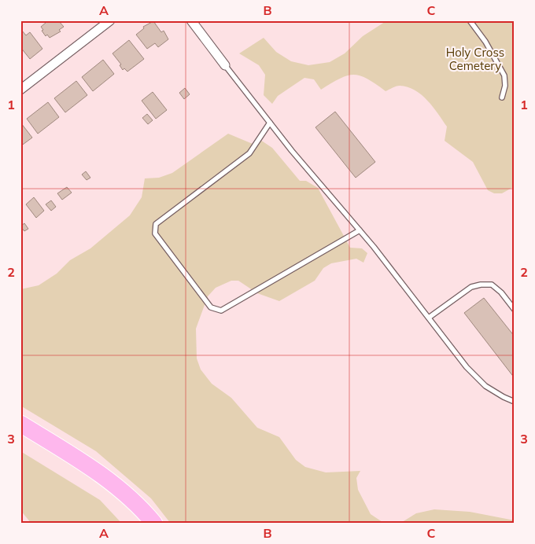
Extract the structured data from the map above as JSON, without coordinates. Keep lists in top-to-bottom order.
{
  "parks": ["Holy Cross Cemetery"],
  "grid": {
    "columns": ["A", "B", "C"],
    "rows": ["1", "2", "3"]
  }
}
